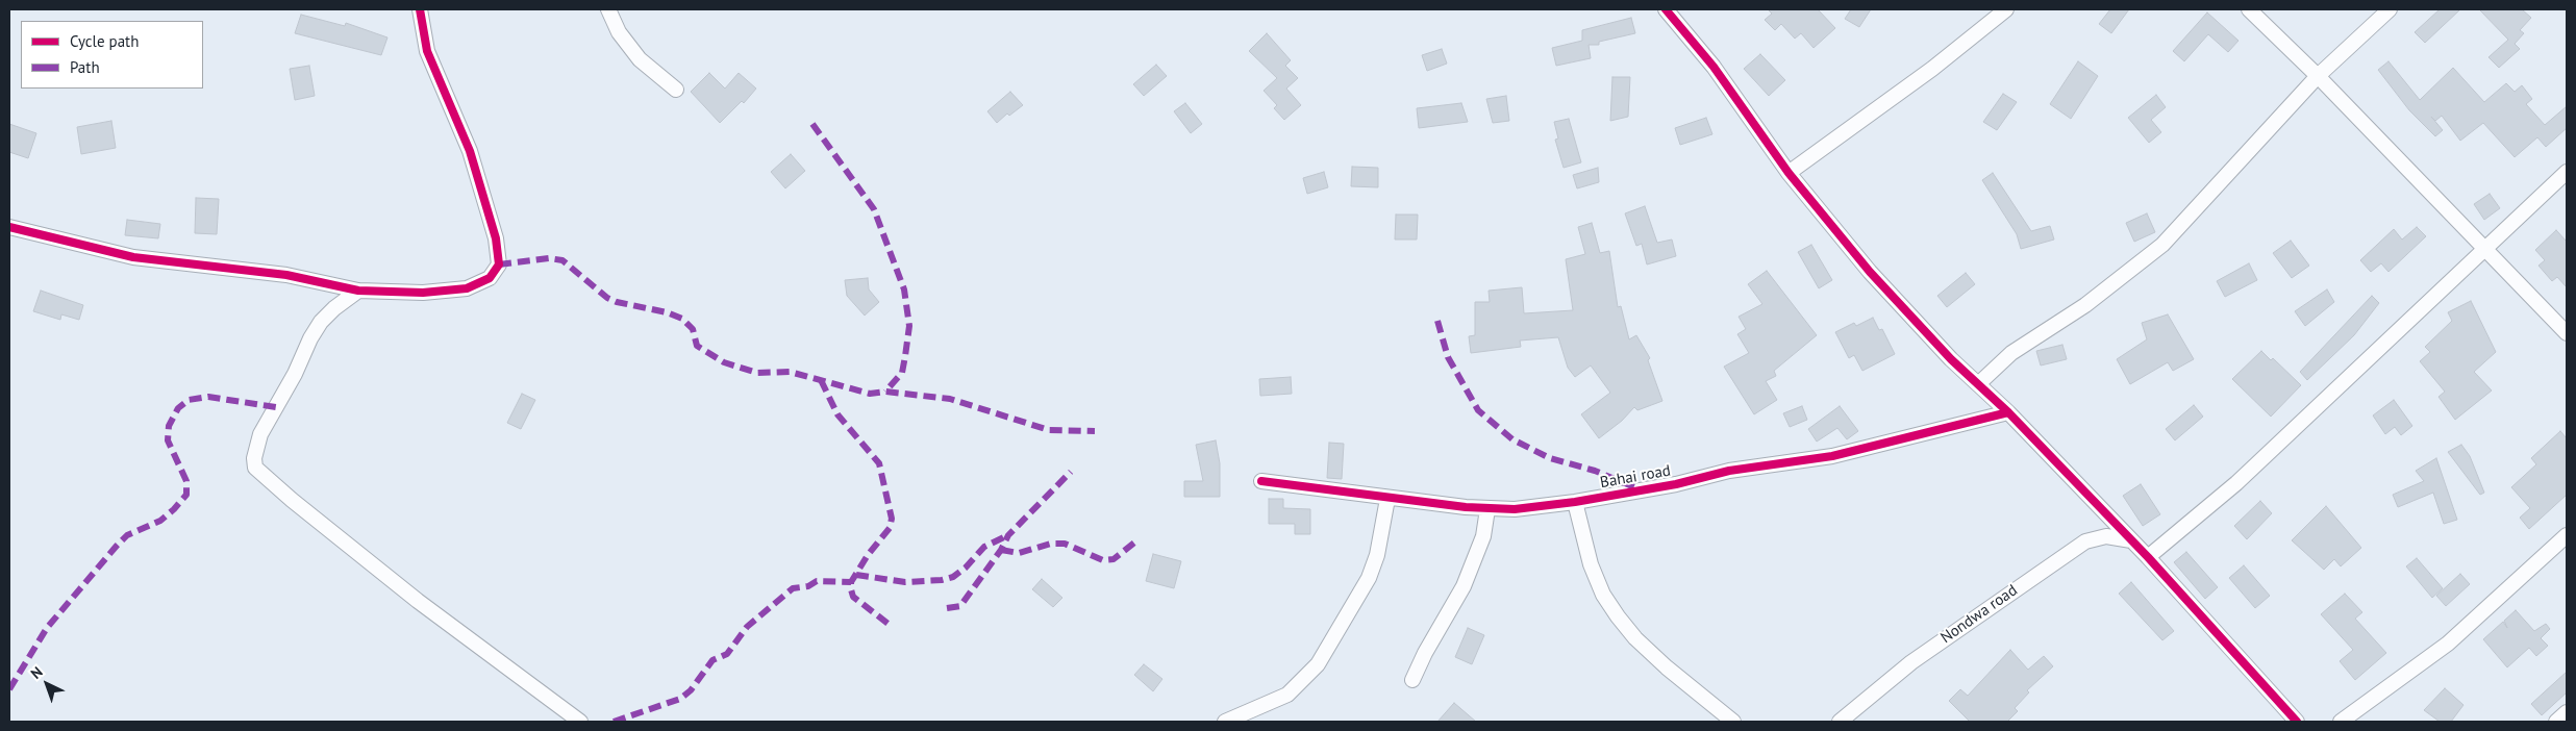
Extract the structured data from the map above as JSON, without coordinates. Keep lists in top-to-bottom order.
{
  "streets": {
    "street": ["Bahai road", "Nondwa road"]
  },
  "legend": ["Cycle path", "Path"],
  "north": "top left"
}
